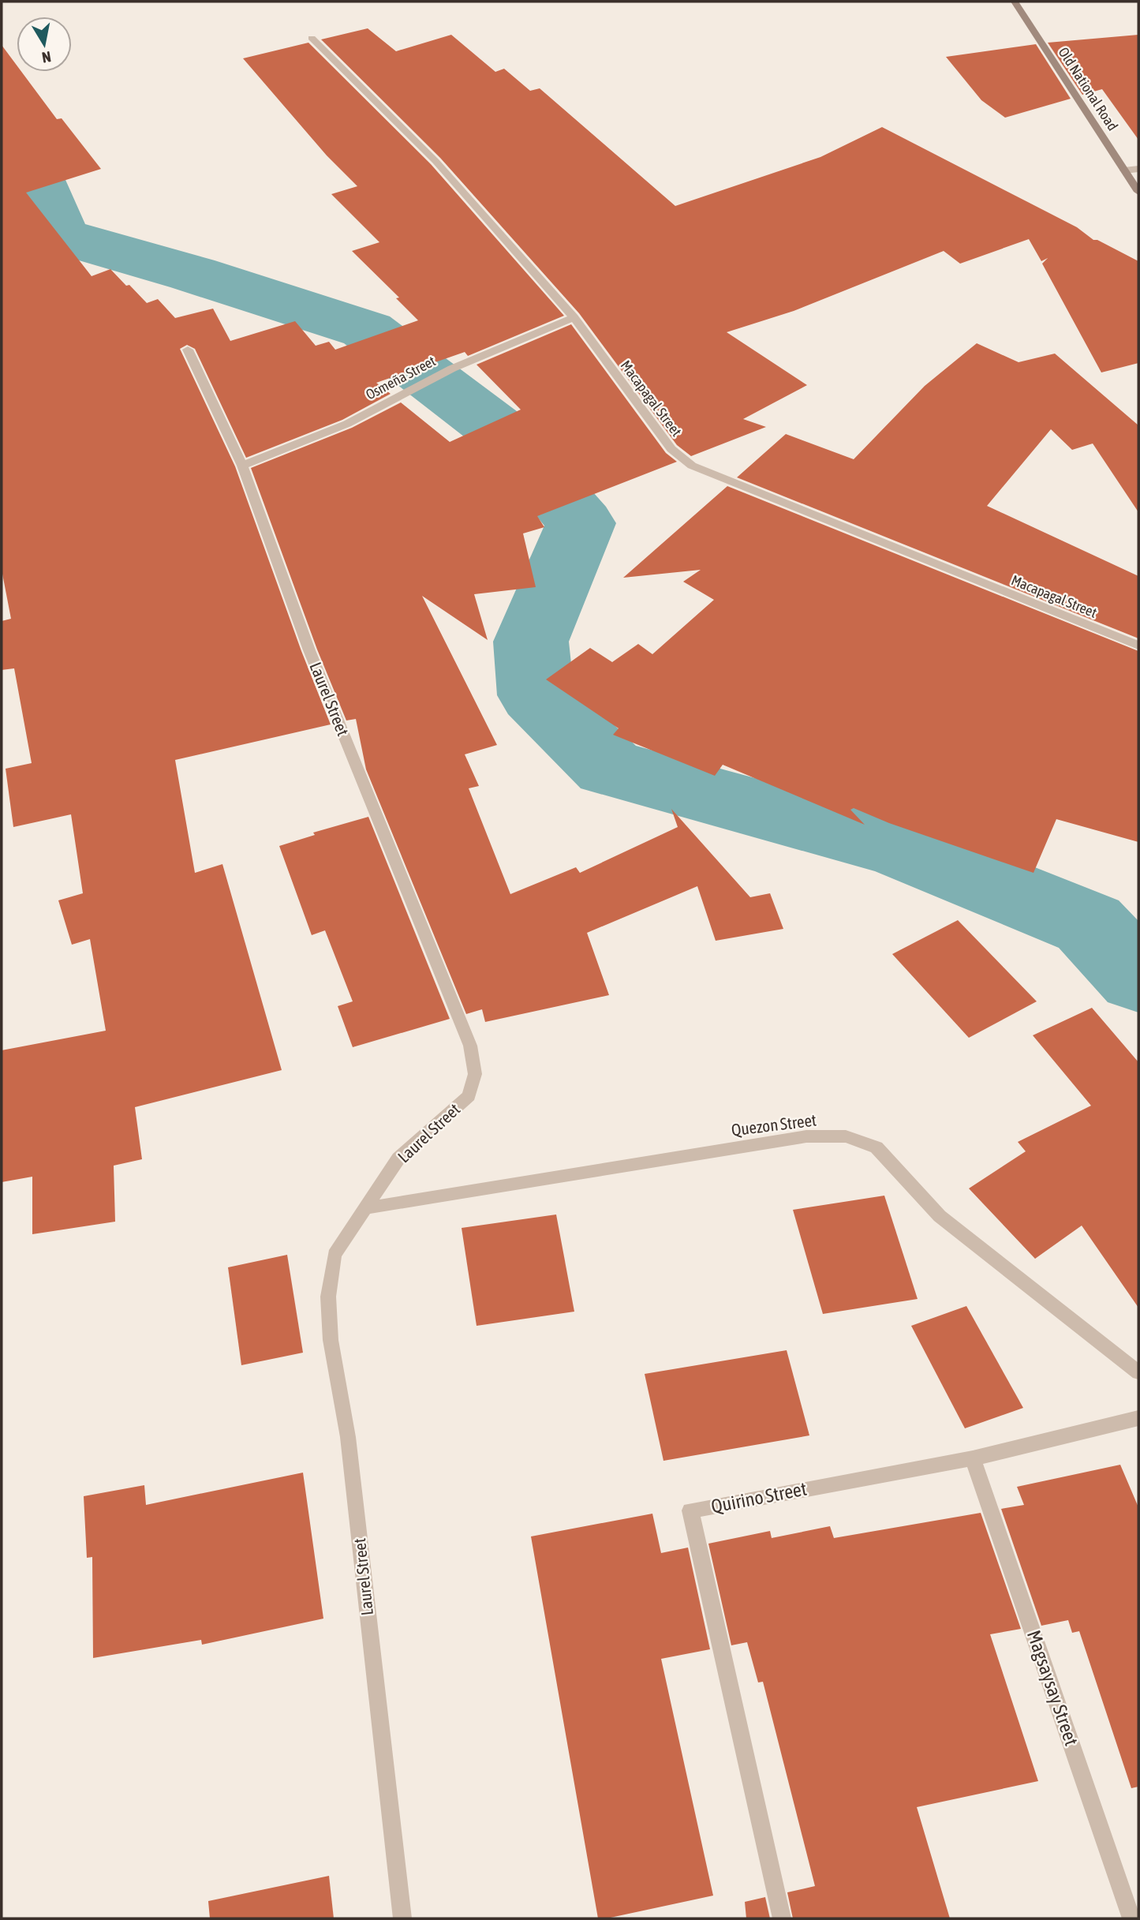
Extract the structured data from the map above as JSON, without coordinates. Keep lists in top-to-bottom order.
{
  "streets": {
    "main road": ["Old National Road"],
    "street": [
      "Osmeña Street",
      "Macapagal Street",
      "Laurel Street",
      "Quezon Street",
      "Quirino Street",
      "Magsaysay Street"
    ]
  },
  "crossings": [
    ["Osmeña Street", "Macapagal Street"],
    ["Osmeña Street", "Laurel Street"],
    ["Laurel Street", "Quezon Street"],
    ["Quirino Street", "Magsaysay Street"]
  ],
  "north": "bottom"
}
